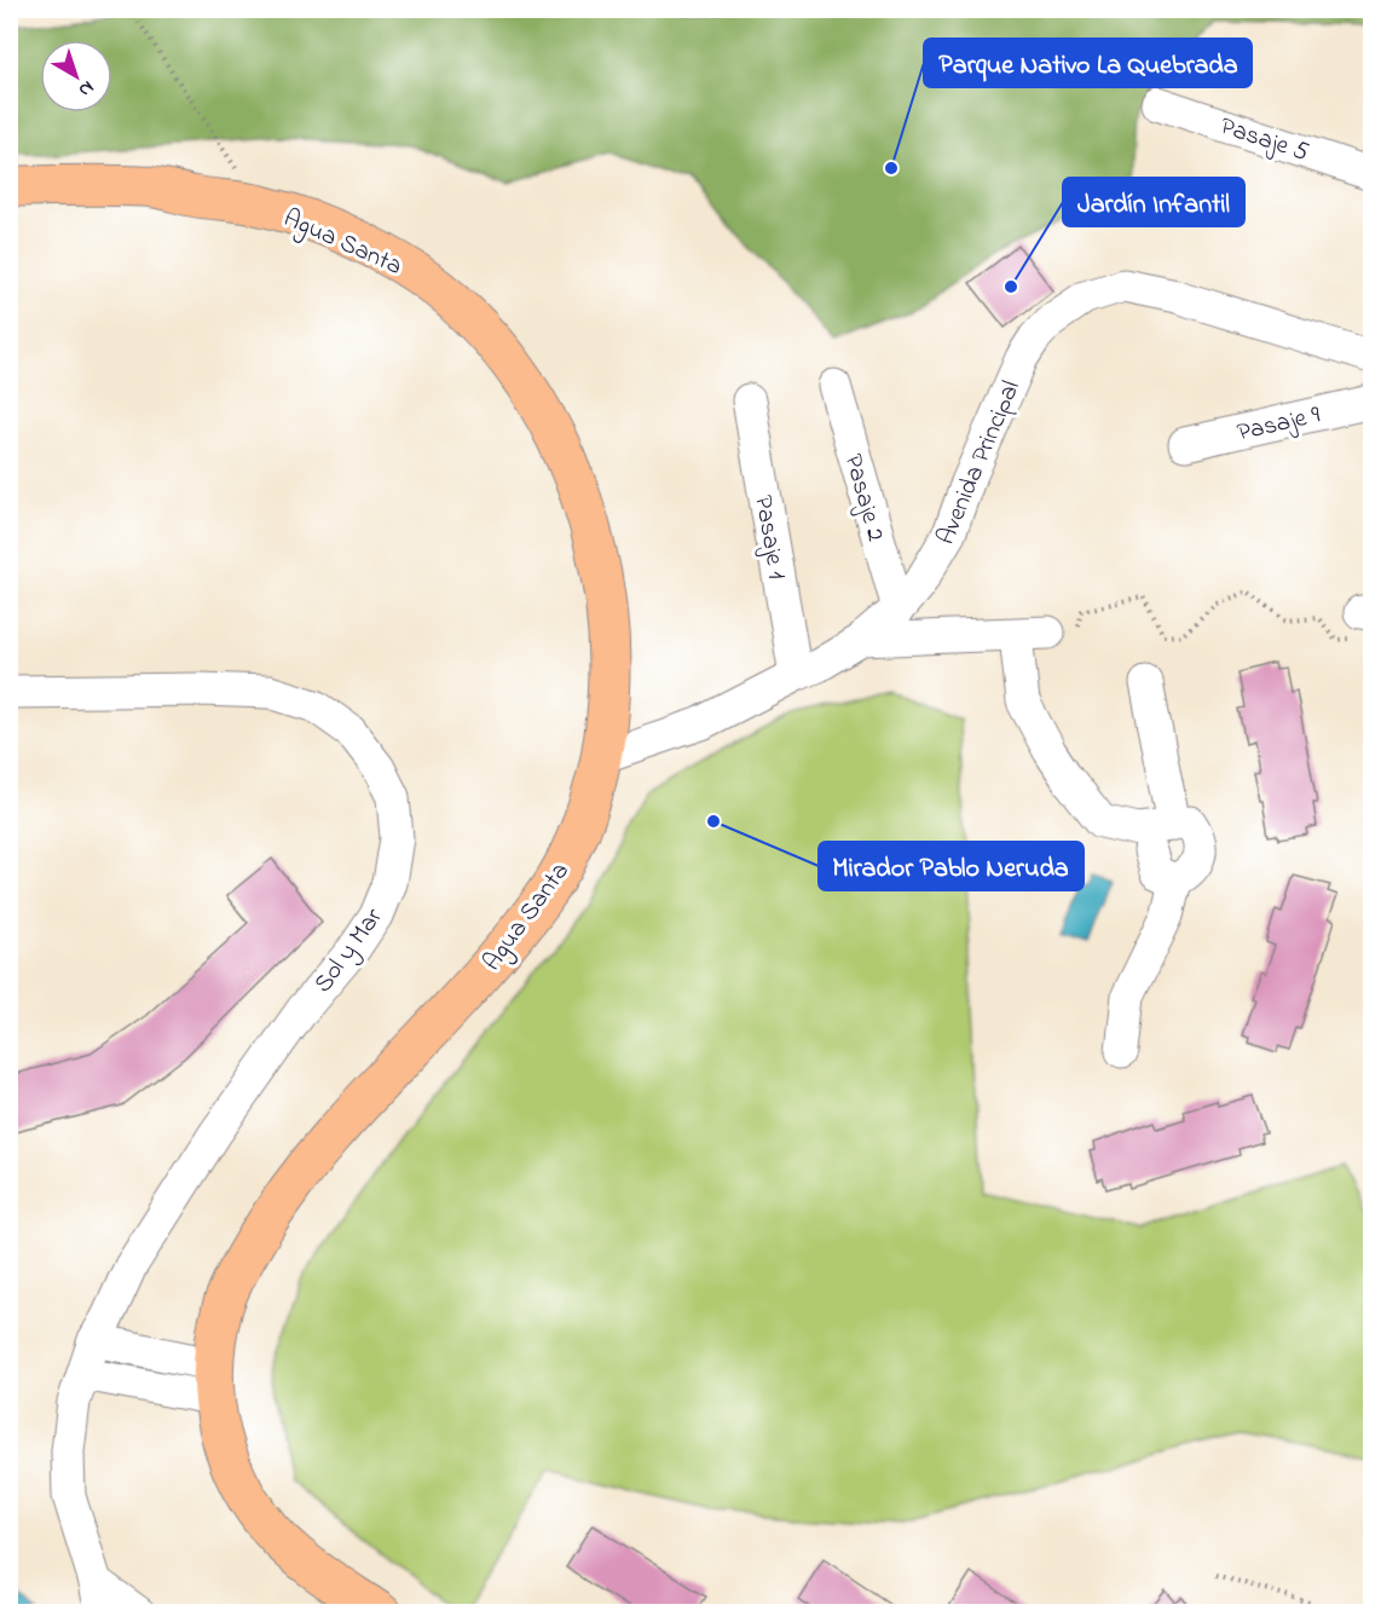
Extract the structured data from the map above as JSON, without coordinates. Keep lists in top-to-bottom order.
{
  "streets": {
    "main road": ["Agua Santa"],
    "street": [
      "Pasaje 5",
      "Pasaje 9",
      "Avenida Principal",
      "Pasaje 2",
      "Pasaje 1",
      "Sol y Mar"
    ]
  },
  "crossings": [
    ["Agua Santa", "Avenida Principal"],
    ["Avenida Principal", "Pasaje 2"],
    ["Avenida Principal", "Pasaje 1"]
  ],
  "places": ["Parque Nativo La Quebrada", "Jardín Infantil", "Mirador Pablo Neruda"],
  "north": "bottom right"
}
